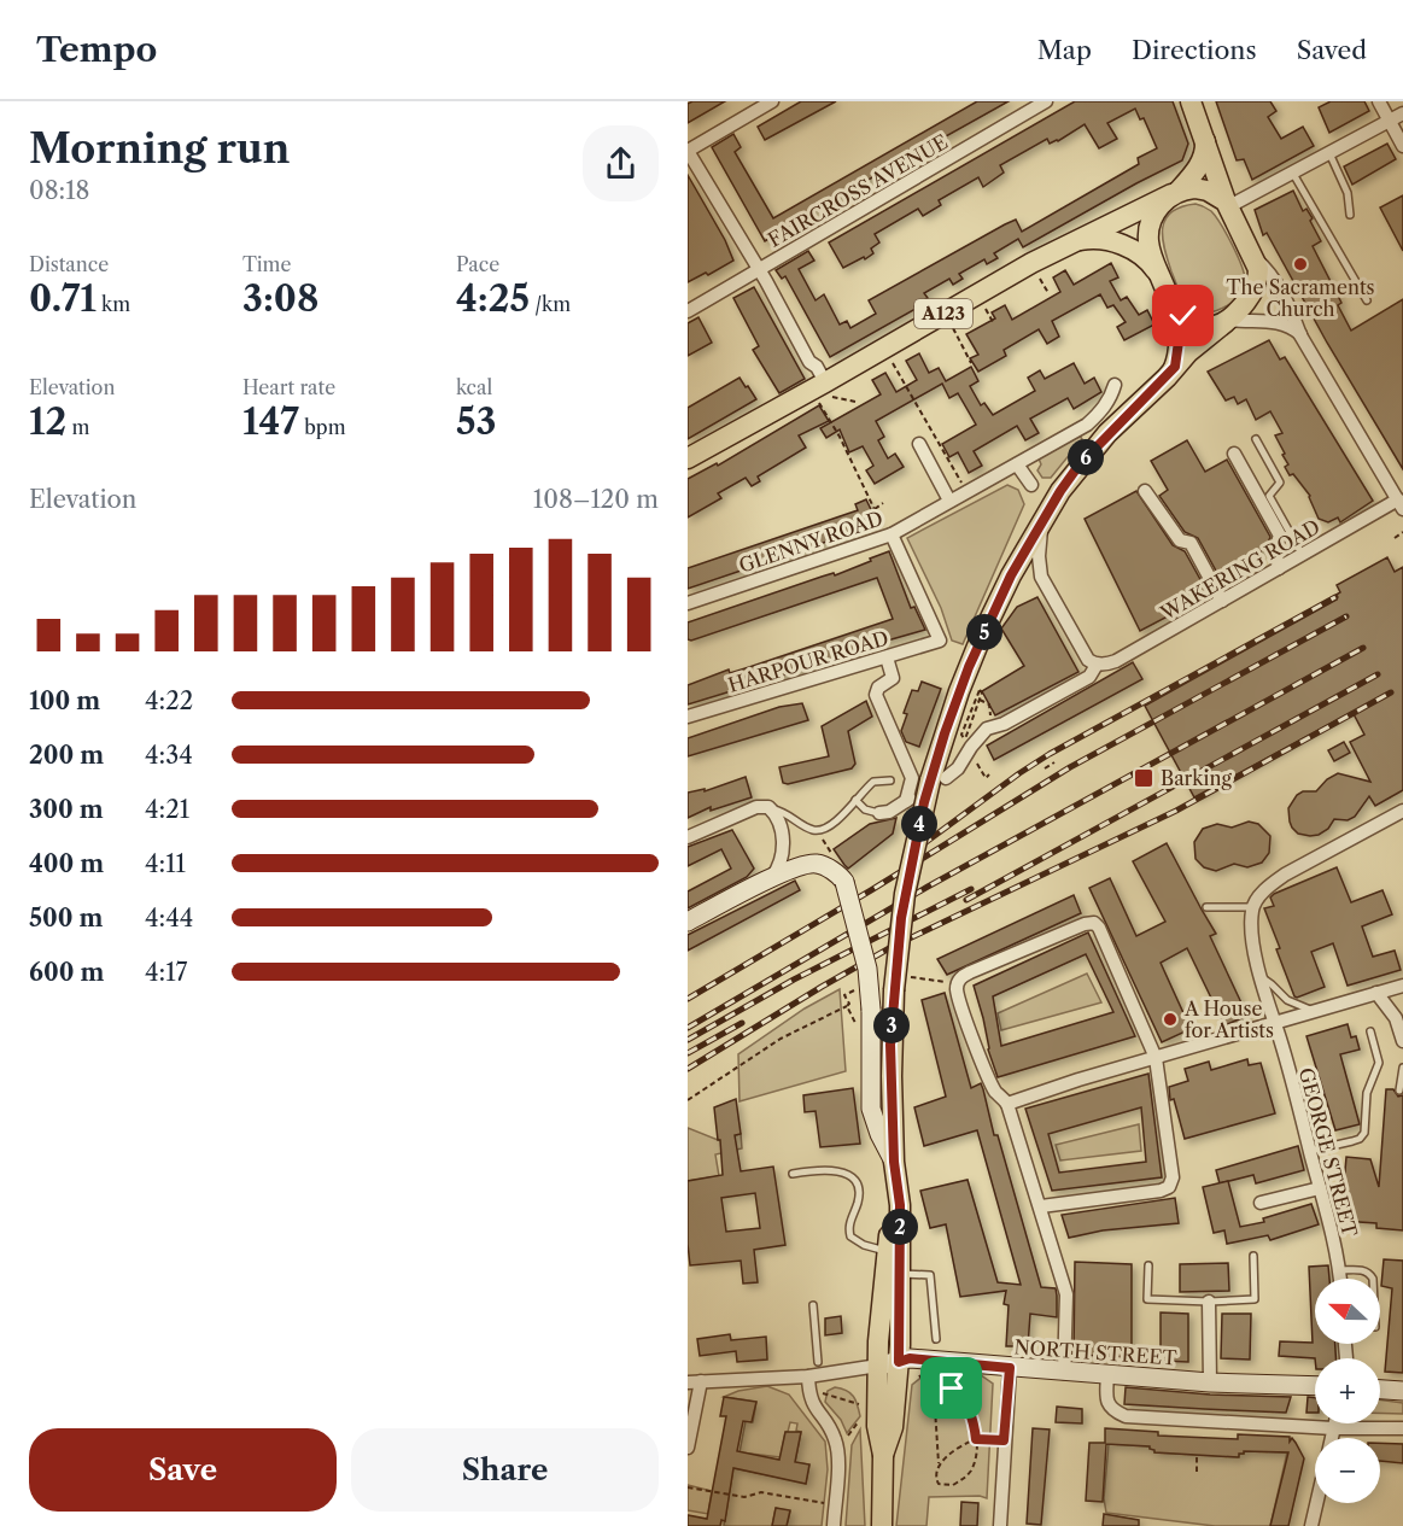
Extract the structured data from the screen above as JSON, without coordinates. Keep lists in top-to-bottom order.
{
  "streets": {
    "main road": ["A123"],
    "street": [
      "FAIRCROSS AVENUE",
      "GLENNY ROAD",
      "WAKERING ROAD",
      "HARPOUR ROAD",
      "GEORGE STREET",
      "NORTH STREET"
    ]
  },
  "crossings": [
    ["GLENNY ROAD", "HARPOUR ROAD"]
  ],
  "places": {
    "other": ["The Sacraments Church", "A House for Artists"],
    "transit": ["Barking"]
  },
  "north": "left",
  "page": {
    "header": "Tempo",
    "nav": ["Map", "Directions", "Saved"],
    "heading": ["Morning run", "08:18"],
    "stats": [
      ["Distance", "0.71 km"],
      ["Time", "3:08"],
      ["Pace", "4:25 /km"],
      ["Elevation", "12 m"],
      ["Heart rate", "147 bpm"],
      ["kcal", "53"]
    ],
    "pins": [
      "6",
      "5",
      "4",
      "3",
      "2"
    ],
    "chart": ["Elevation", "108–120 m"],
    "list": [
      {
        "name": "100 m",
        "note": "4:22"
      },
      {
        "name": "200 m",
        "note": "4:34"
      },
      {
        "name": "300 m",
        "note": "4:21"
      },
      {
        "name": "400 m",
        "note": "4:11"
      },
      {
        "name": "500 m",
        "note": "4:44"
      },
      {
        "name": "600 m",
        "note": "4:17"
      }
    ],
    "map_buttons": ["+", "−"],
    "buttons": ["Save", "Share"]
  }
}
